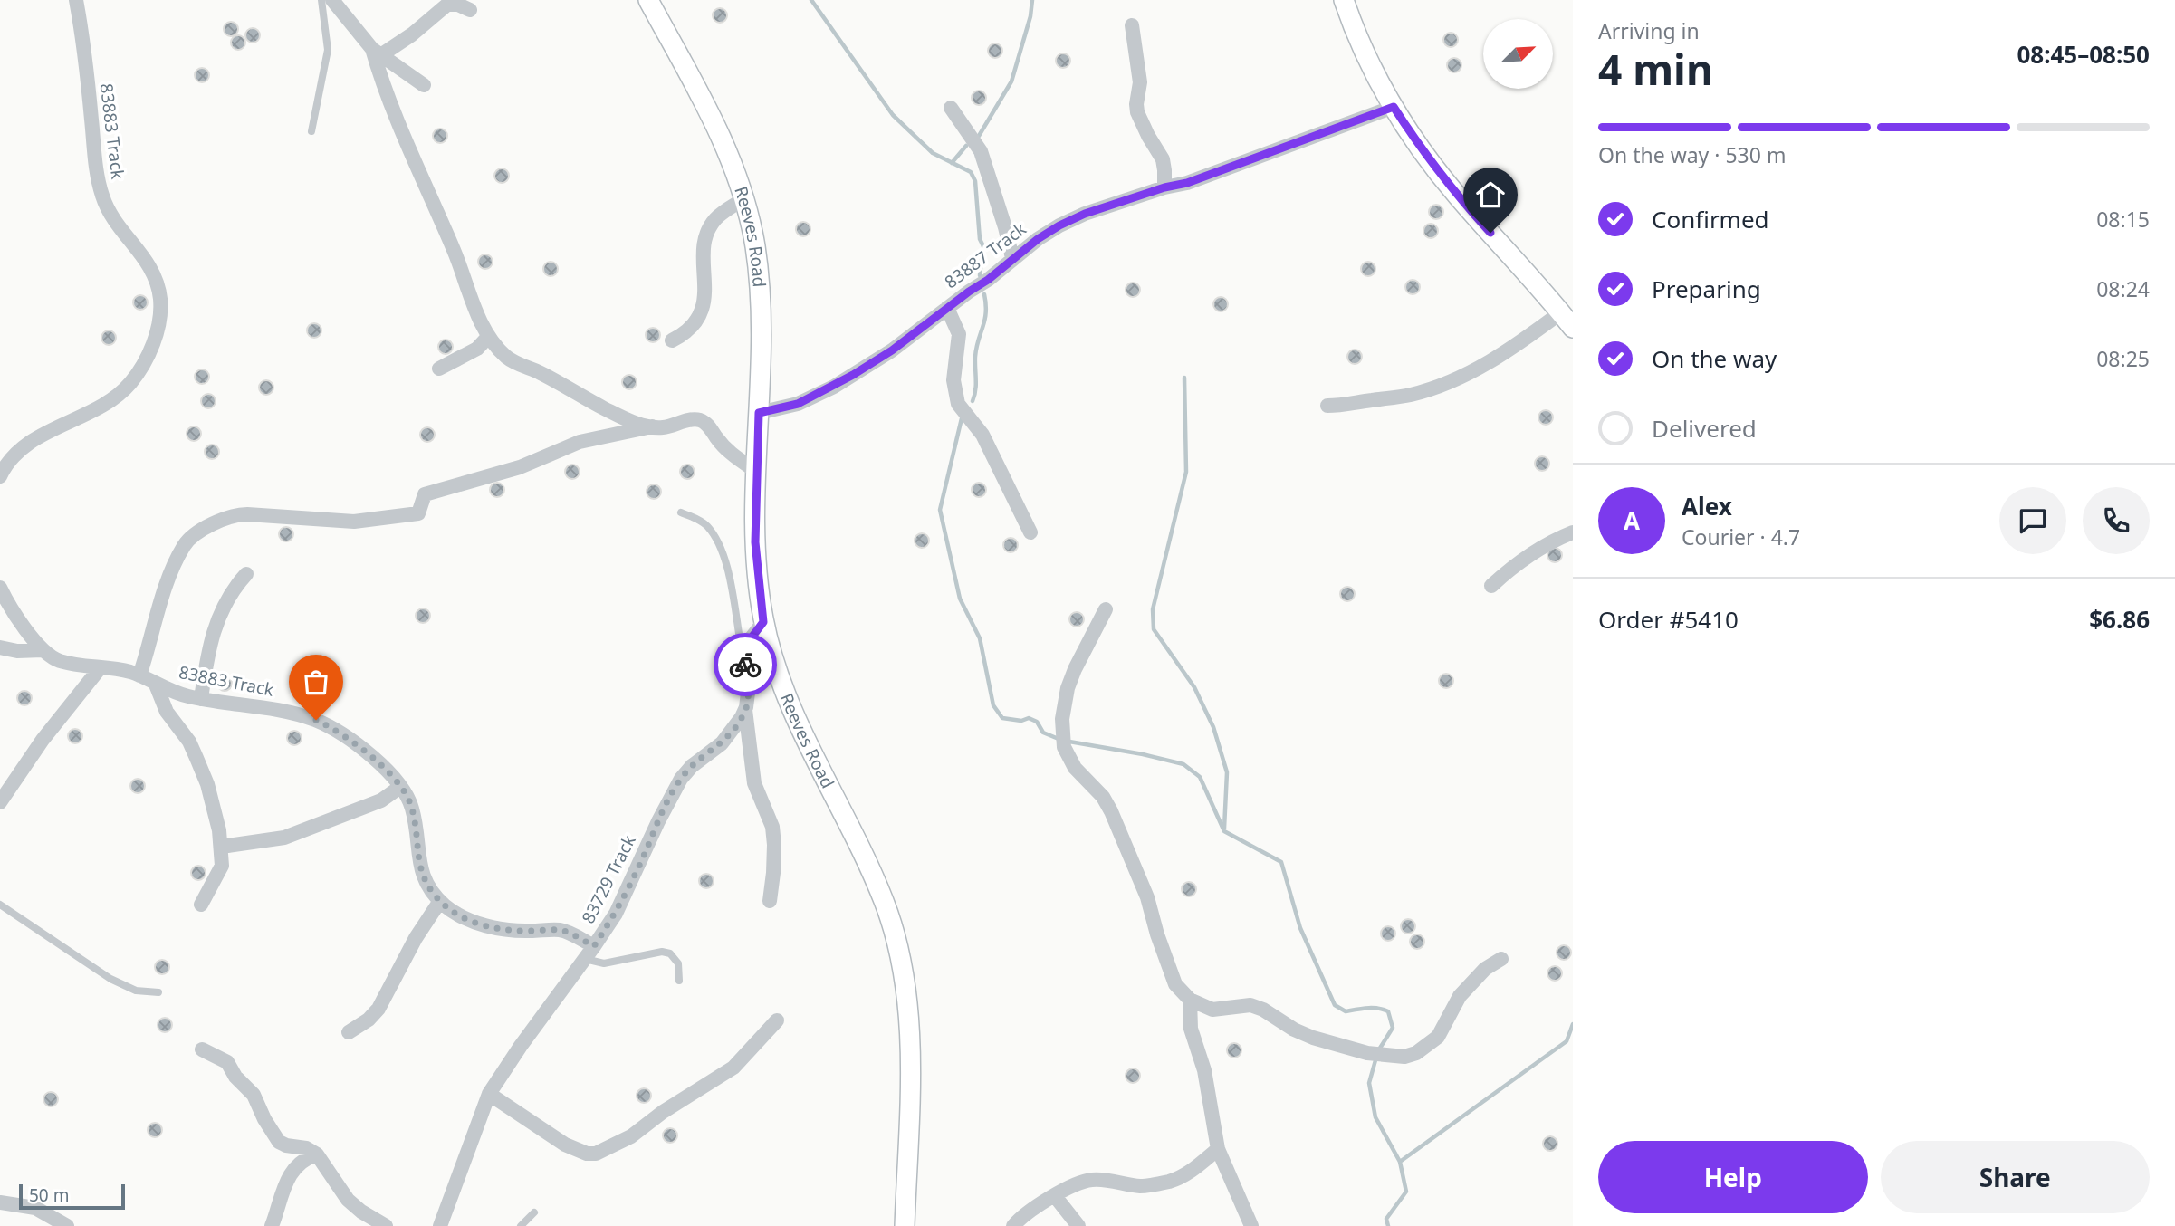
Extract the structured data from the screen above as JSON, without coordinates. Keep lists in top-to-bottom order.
{
  "streets": {
    "street": [
      "83883 Track",
      "Reeves Road",
      "83887 Track",
      "83729 Track"
    ]
  },
  "crossings": [
    ["83883 Track", "83729 Track"],
    ["Reeves Road", "83887 Track"],
    ["Reeves Road", "83729 Track"]
  ],
  "scale_bar": "50 m",
  "north": "top right",
  "page": {
    "heading": ["4 min", "Arriving in", "08:45–08:50"],
    "panel": [
      "Alex",
      "Courier · 4.7",
      "Order #5410",
      "$6.86"
    ],
    "bar": "On the way · 530 m",
    "list": [
      ["Confirmed", "08:15"],
      ["Preparing", "08:24"],
      ["On the way", "08:25"],
      "Delivered"
    ],
    "round": "A",
    "buttons": ["Help", "Share"],
    "scale": "50 m"
  }
}
